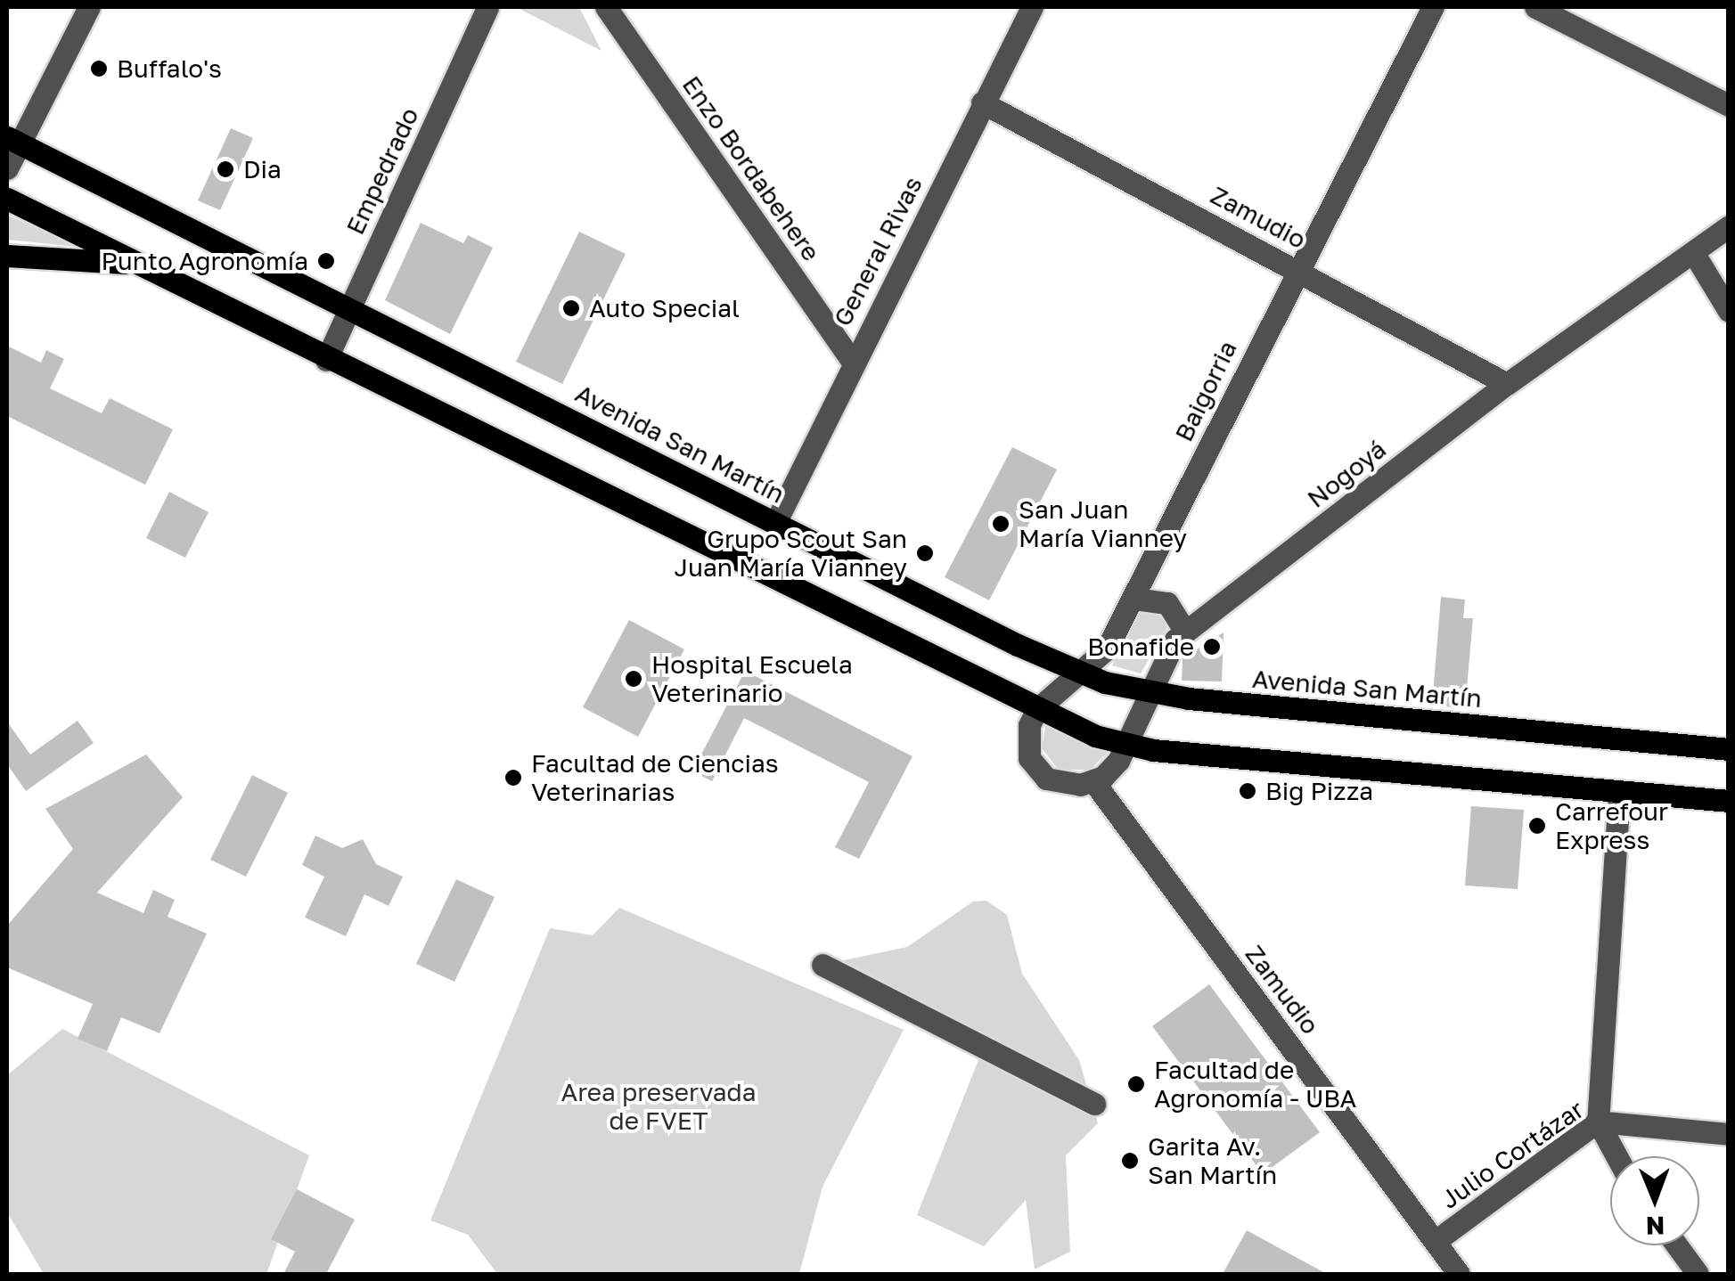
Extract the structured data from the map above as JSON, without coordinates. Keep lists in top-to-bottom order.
{
  "streets": {
    "main road": ["Avenida San Martín"],
    "street": [
      "Enzo Bordabehere",
      "Empedrado",
      "Zamudio",
      "General Rivas",
      "Baigorria",
      "Nogoyá",
      "Julio Cortázar"
    ]
  },
  "crossings": [
    ["Enzo Bordabehere", "General Rivas"],
    ["Empedrado", "Avenida San Martín"],
    ["Zamudio", "General Rivas"],
    ["Zamudio", "Baigorria"],
    ["Zamudio", "Nogoyá"],
    ["Zamudio", "Julio Cortázar"],
    ["General Rivas", "Avenida San Martín"],
    ["Baigorria", "Avenida San Martín"],
    ["Avenida San Martín", "Nogoyá"]
  ],
  "parks": ["Area preservada de FVET"],
  "places": [
    "Buffalo's",
    "Dia",
    "Punto Agronomía",
    "Auto Special",
    "San Juan María Vianney",
    "Grupo Scout San Juan María Vianney",
    "Bonafide",
    "Hospital Escuela Veterinario",
    "Facultad de Ciencias Veterinarias",
    "Big Pizza",
    "Carrefour Express",
    "Facultad de Agronomía - UBA",
    "Garita Av. San Martín"
  ],
  "north": "bottom"
}
